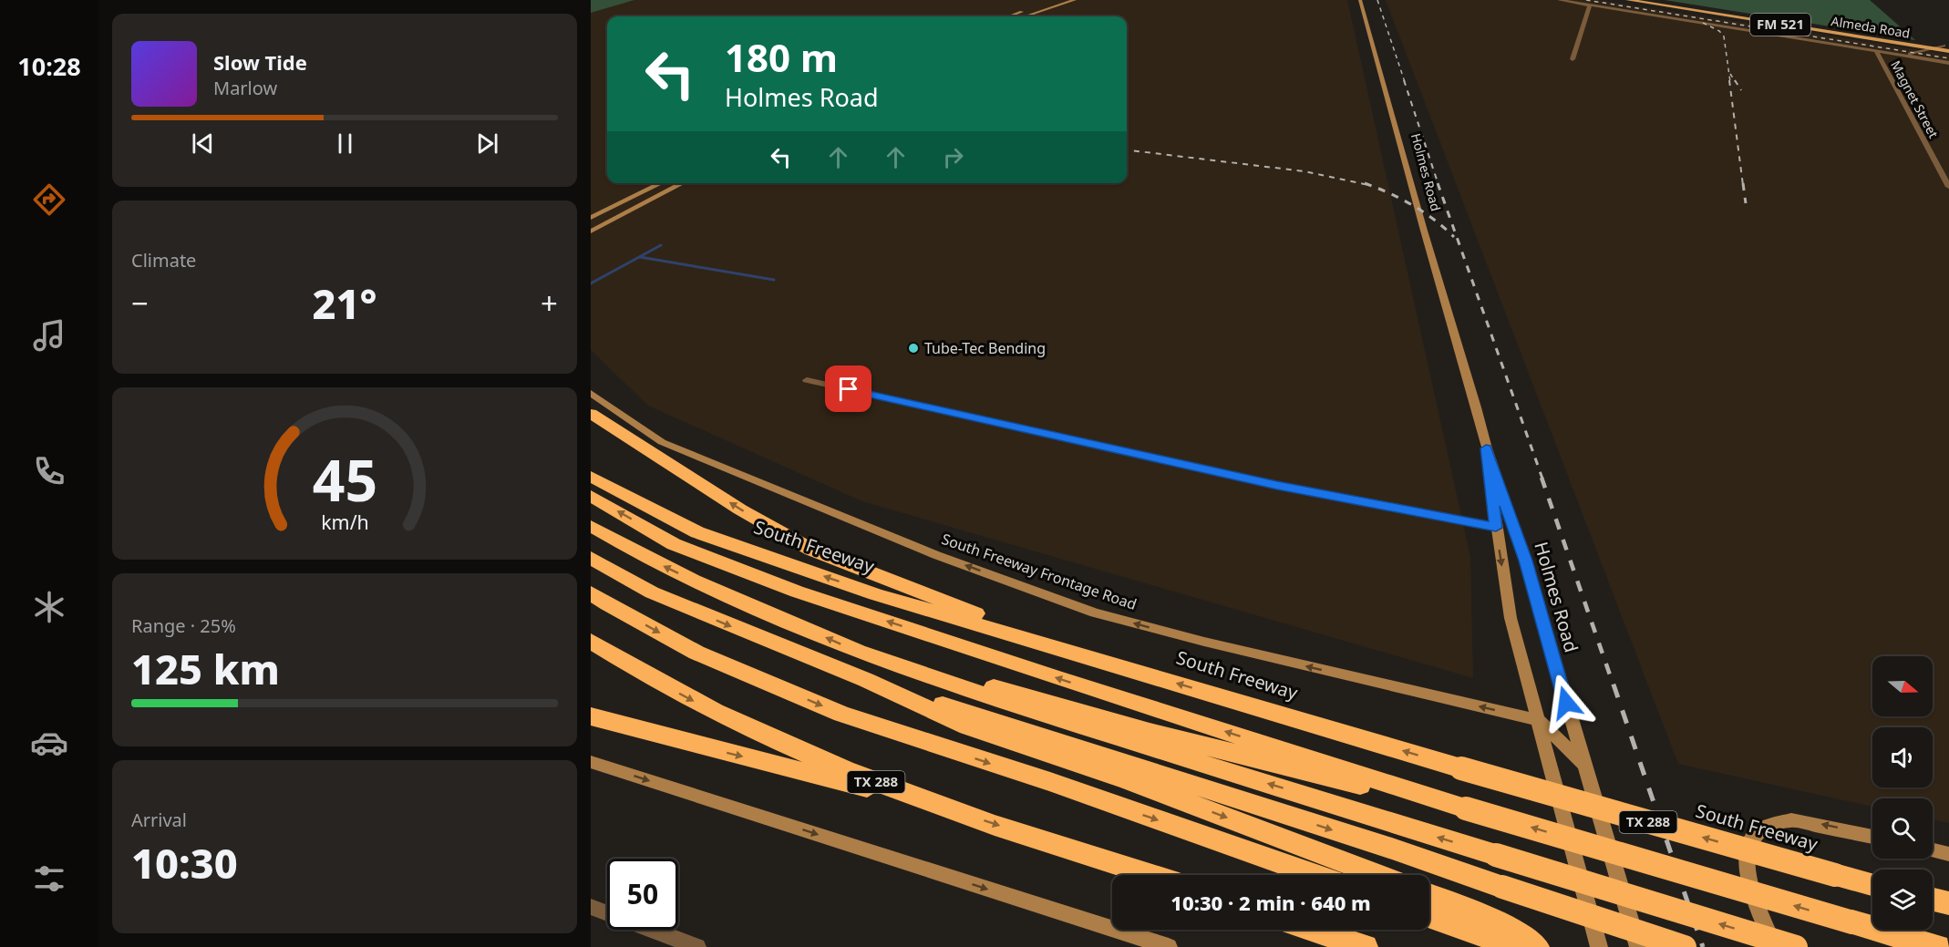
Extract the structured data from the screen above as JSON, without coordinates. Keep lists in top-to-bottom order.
{
  "streets": {
    "highway": ["South Freeway", "TX 288"],
    "main road": [
      "FM 521",
      "Almeda Road",
      "Holmes Road",
      "South Freeway Frontage Road"
    ],
    "street": ["Magnet Street"]
  },
  "crossings": [
    ["Almeda Road", "Magnet Street"],
    ["Holmes Road", "South Freeway Frontage Road"]
  ],
  "one_way": ["South Freeway Frontage Road"],
  "places": ["Tube-Tec Bending"],
  "north": "right",
  "page": {
    "tabs": "10:28",
    "turn": ["180 m", "Holmes Road"],
    "song": ["Slow Tide", "Marlow"],
    "tile": [
      "Climate",
      ["Range · 25%", "125 km"],
      ["Arrival", "10:30"]
    ],
    "heat": ["−", "21°", "+"],
    "limit": "50",
    "trip": "10:30 · 2 min · 640 m",
    "gauge": ["45", "km/h"]
  }
}
